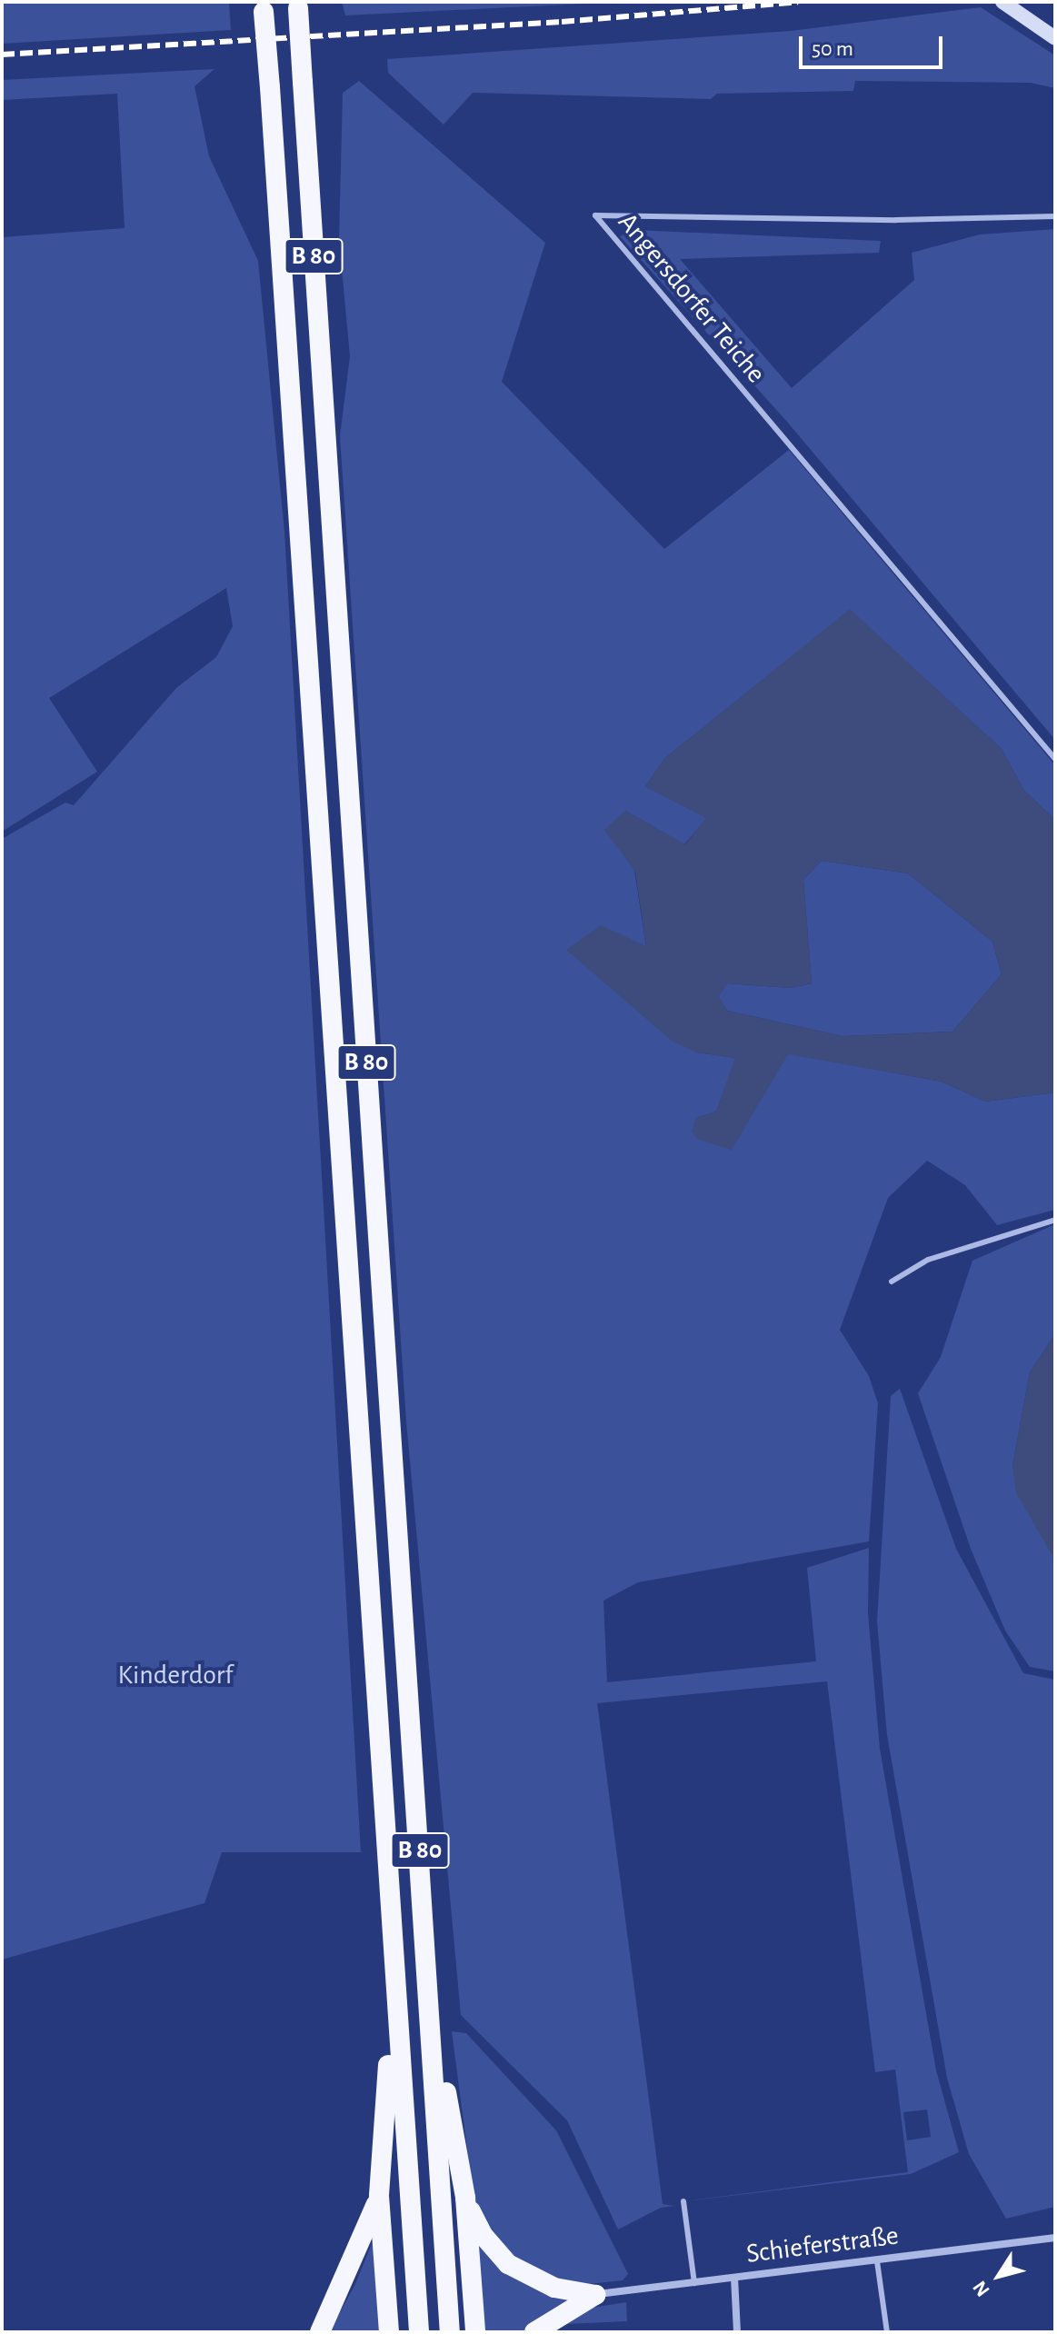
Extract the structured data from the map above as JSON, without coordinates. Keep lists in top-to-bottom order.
{
  "streets": {
    "highway": ["B 80"],
    "street": ["Schieferstraße"],
    "lane": ["Angersdorfer Teiche"]
  },
  "parks": ["Kinderdorf"],
  "scale_bar": "50 m",
  "north": "bottom left"
}
